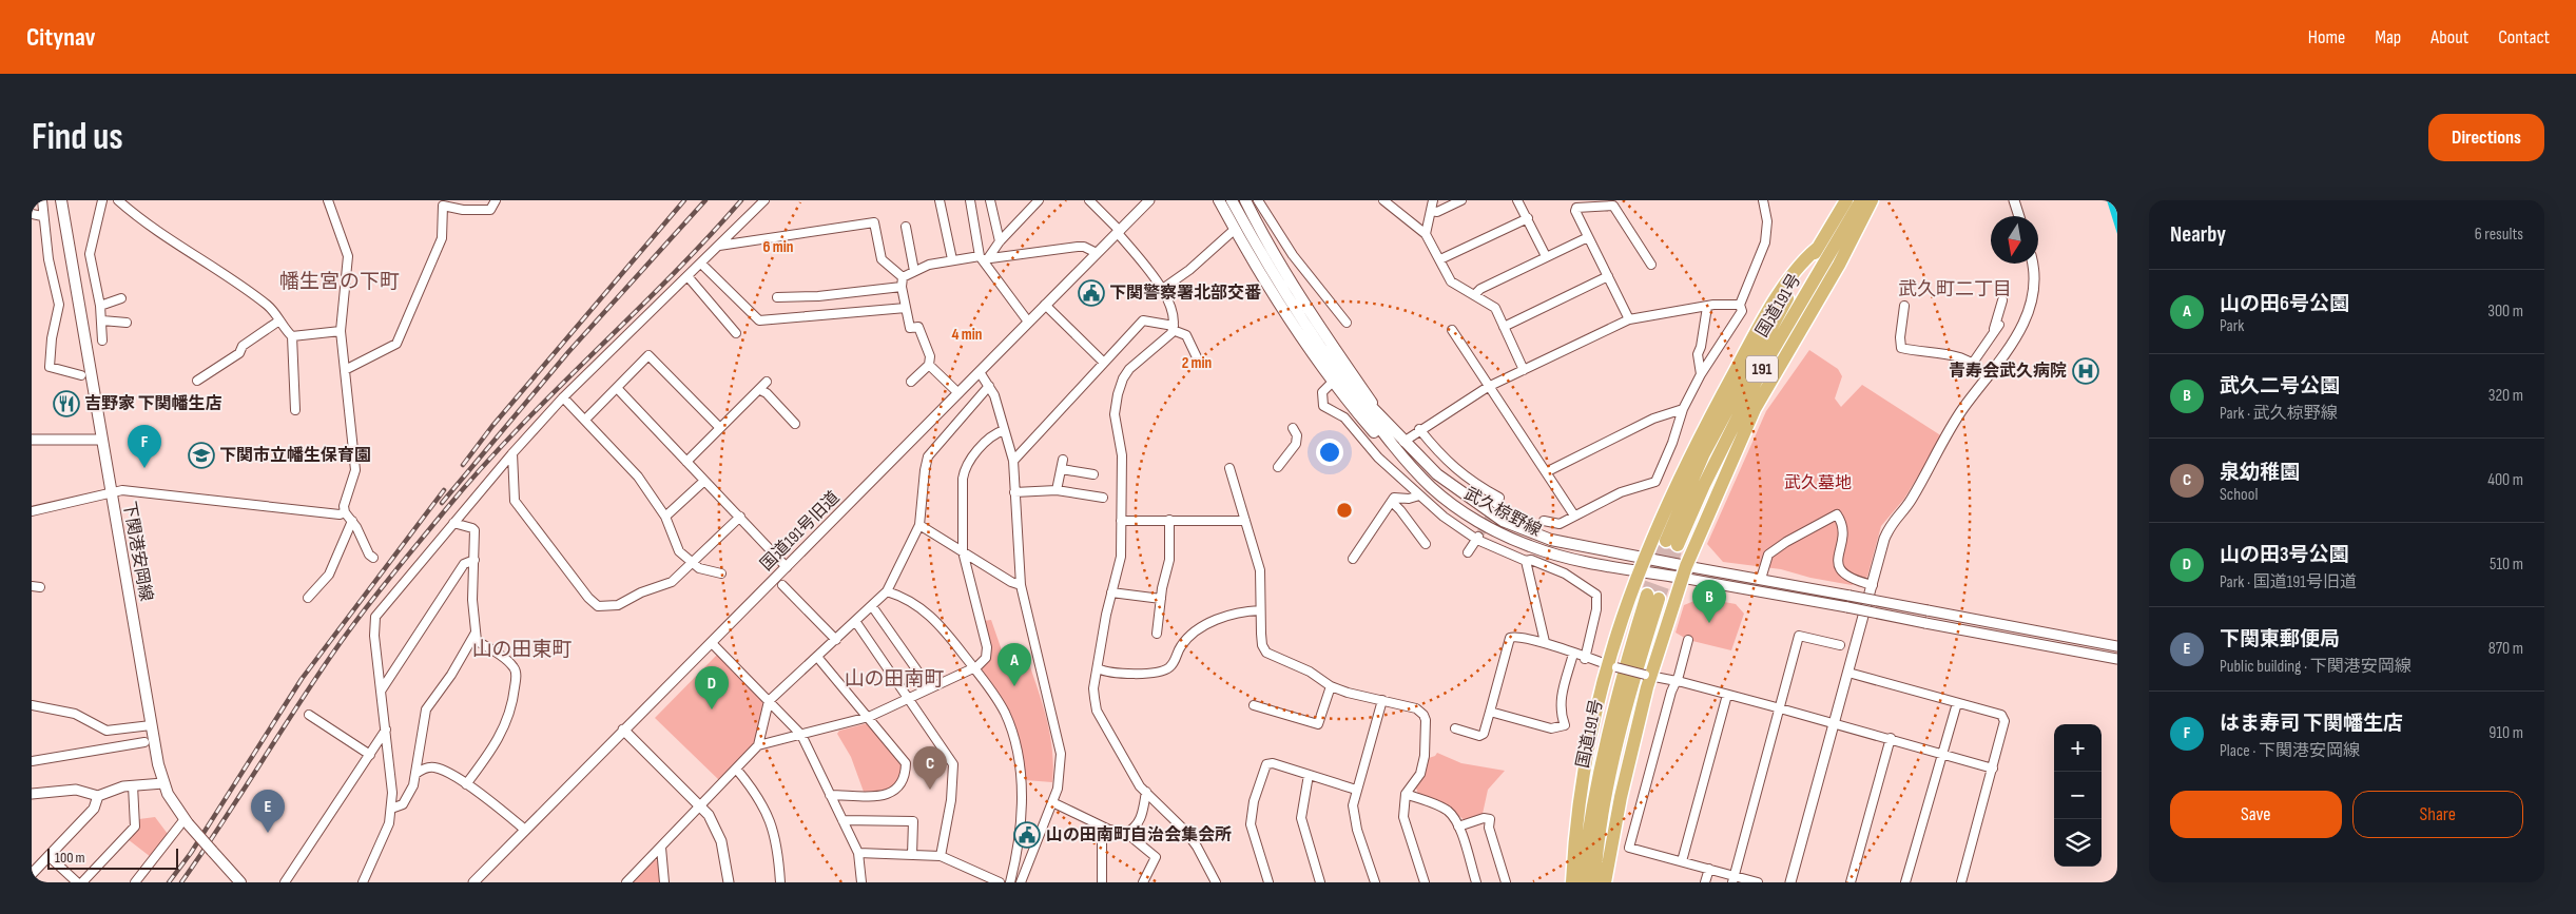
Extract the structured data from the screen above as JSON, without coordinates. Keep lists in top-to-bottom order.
{
  "streets": {
    "highway": ["国道191号", "191"],
    "main road": ["武久椋野線", "下関港安岡線"],
    "street": ["国道191号旧道"]
  },
  "districts": [
    "幡生宮の下町",
    "武久町二丁目",
    "山の田東町",
    "山の田南町"
  ],
  "parks": ["武久墓地"],
  "places": {
    "public building": ["下関警察署北部交番", "山の田南町自治会集会所"],
    "hospital": ["青寿会武久病院"],
    "restaurant": ["吉野家 下関幡生店"],
    "school or university": ["下関市立幡生保育園"]
  },
  "scale_bar": "100 m",
  "north": "bottom",
  "page": {
    "header": "Citynav",
    "nav": [
      "Home",
      "Map",
      "About",
      "Contact"
    ],
    "buttons": [
      "Directions",
      ["Save", "Share"]
    ],
    "title": "Find us",
    "heading": ["Nearby", "6 results"],
    "list": [
      {
        "mark": "A",
        "name": "山の田6号公園",
        "note": "Park",
        "value": "300 m"
      },
      {
        "mark": "B",
        "name": "武久二号公園",
        "note": "Park · 武久椋野線",
        "value": "320 m"
      },
      {
        "mark": "C",
        "name": "泉幼稚園",
        "note": "School",
        "value": "400 m"
      },
      {
        "mark": "D",
        "name": "山の田3号公園",
        "note": "Park · 国道191号旧道",
        "value": "510 m"
      },
      {
        "mark": "E",
        "name": "下関東郵便局",
        "note": "Public building · 下関港安岡線",
        "value": "870 m"
      },
      {
        "mark": "F",
        "name": "はま寿司 下関幡生店",
        "note": "Place · 下関港安岡線",
        "value": "910 m"
      }
    ],
    "pins": [
      "F",
      "B",
      "A",
      "D",
      "C",
      "E"
    ],
    "map_buttons": ["+", "−"],
    "scale": "100 m"
  },
  "rings": ["6 min", "4 min", "2 min"]
}
